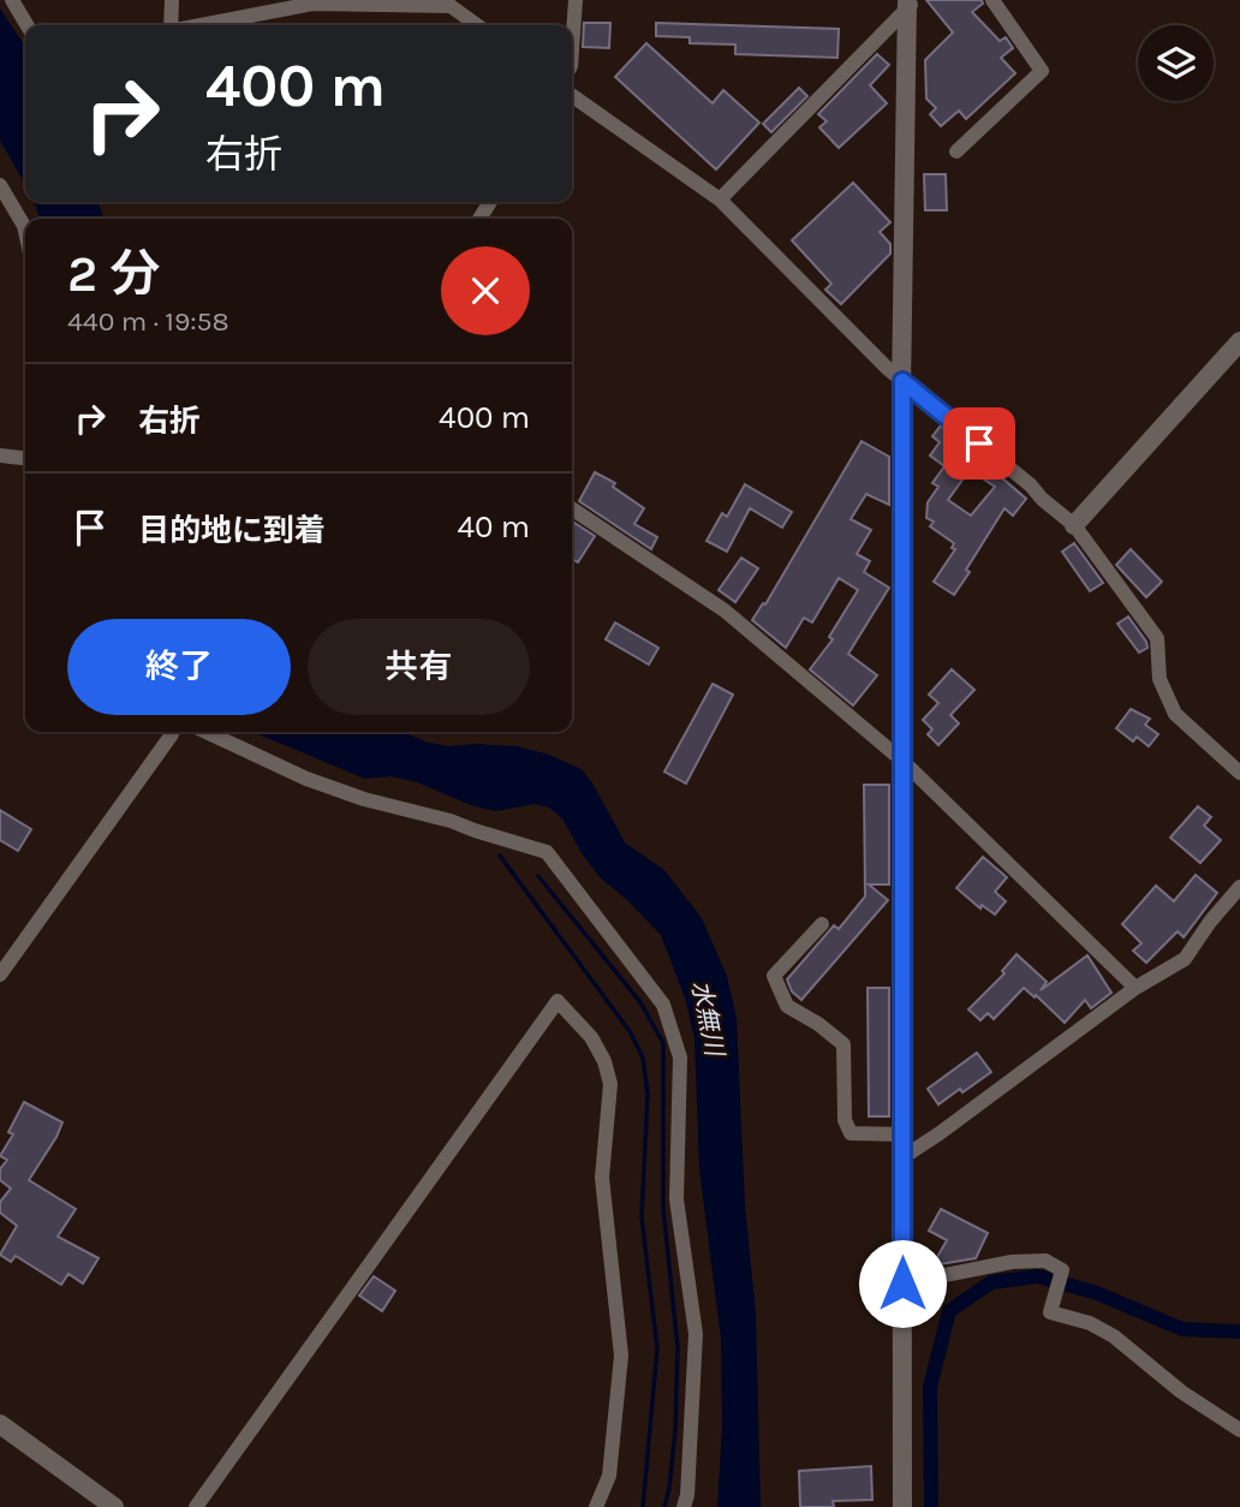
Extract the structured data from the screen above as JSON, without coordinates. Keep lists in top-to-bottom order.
{
  "water": ["水無川"],
  "page": {
    "turn": ["400 m", "右折"],
    "heading": ["2 分", "440 m · 19:58"],
    "list": [
      {
        "name": "右折",
        "value": "400 m"
      },
      {
        "name": "目的地に到着",
        "value": "40 m"
      }
    ],
    "buttons": ["終了", "共有"]
  }
}
